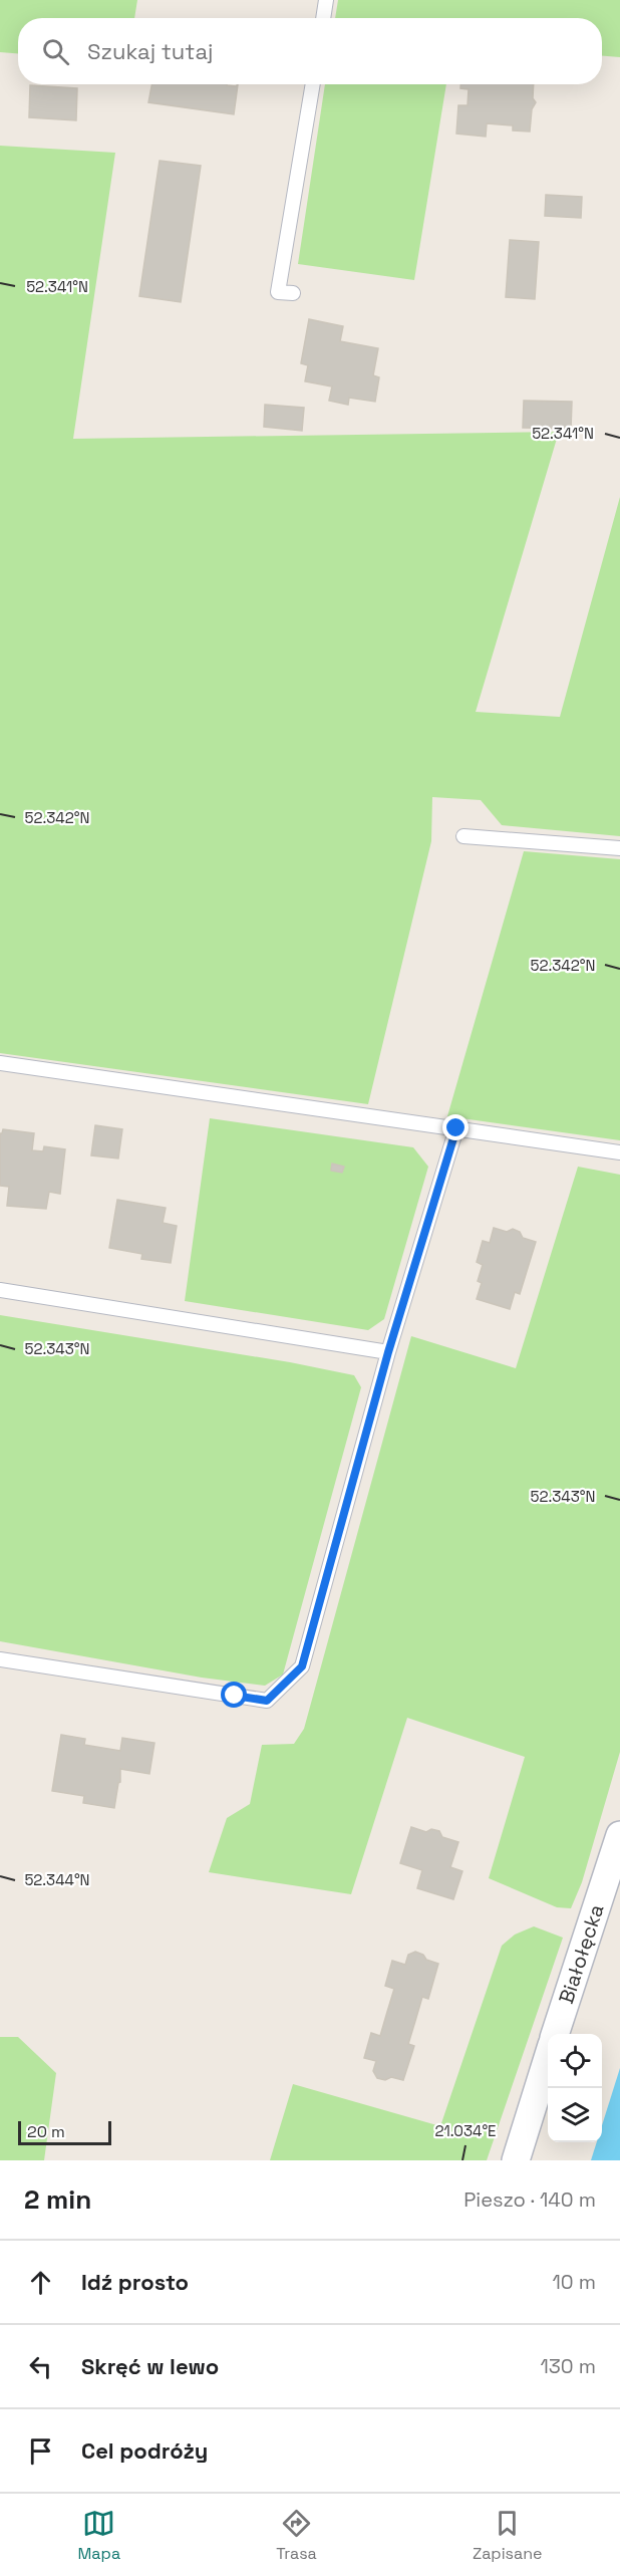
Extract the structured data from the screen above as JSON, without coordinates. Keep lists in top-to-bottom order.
{
  "streets": {
    "street": ["Białołęcka"]
  },
  "scale_bar": "20 m",
  "page": {
    "search": "Szukaj tutaj",
    "scale": "20 m",
    "heading": ["2 min", "Pieszo · 140 m"],
    "list": [
      ["Idź prosto", "10 m"],
      ["Skręć w lewo", "130 m"],
      "Cel podróży"
    ],
    "nav": ["Mapa", "Trasa", "Zapisane"]
  },
  "coordinates": [
    "52.341°N",
    "52.342°N",
    "52.343°N",
    "52.344°N",
    "21.034°E"
  ]
}
